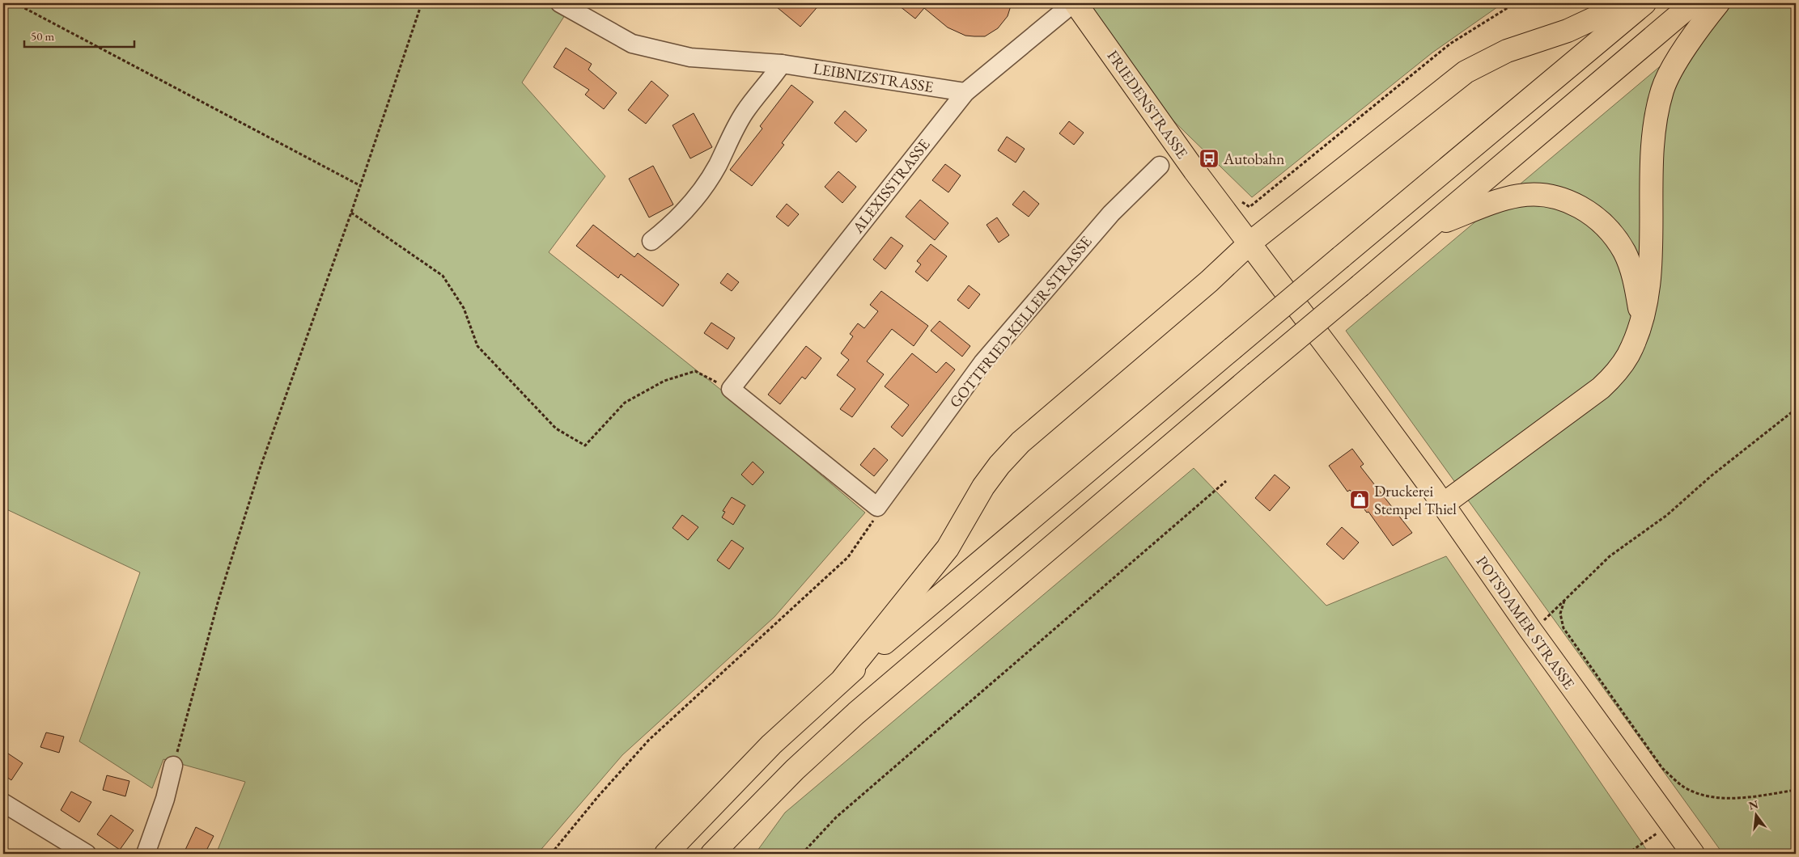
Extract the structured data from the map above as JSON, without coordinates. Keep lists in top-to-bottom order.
{
  "streets": {
    "main road": ["FRIEDENSTRASSE", "POTSDAMER STRASSE"],
    "street": ["LEIBNIZSTRASSE", "ALEXISSTRASSE", "GOTTFRIED-KELLER-STRASSE"]
  },
  "crossings": [
    ["LEIBNIZSTRASSE", "ALEXISSTRASSE"],
    ["FRIEDENSTRASSE", "ALEXISSTRASSE"],
    ["FRIEDENSTRASSE", "POTSDAMER STRASSE"]
  ],
  "places": {
    "bus stop": ["Autobahn"],
    "shop": ["Druckerei Stempel Thiel"]
  },
  "scale_bar": "50 m",
  "north": "top"
}
